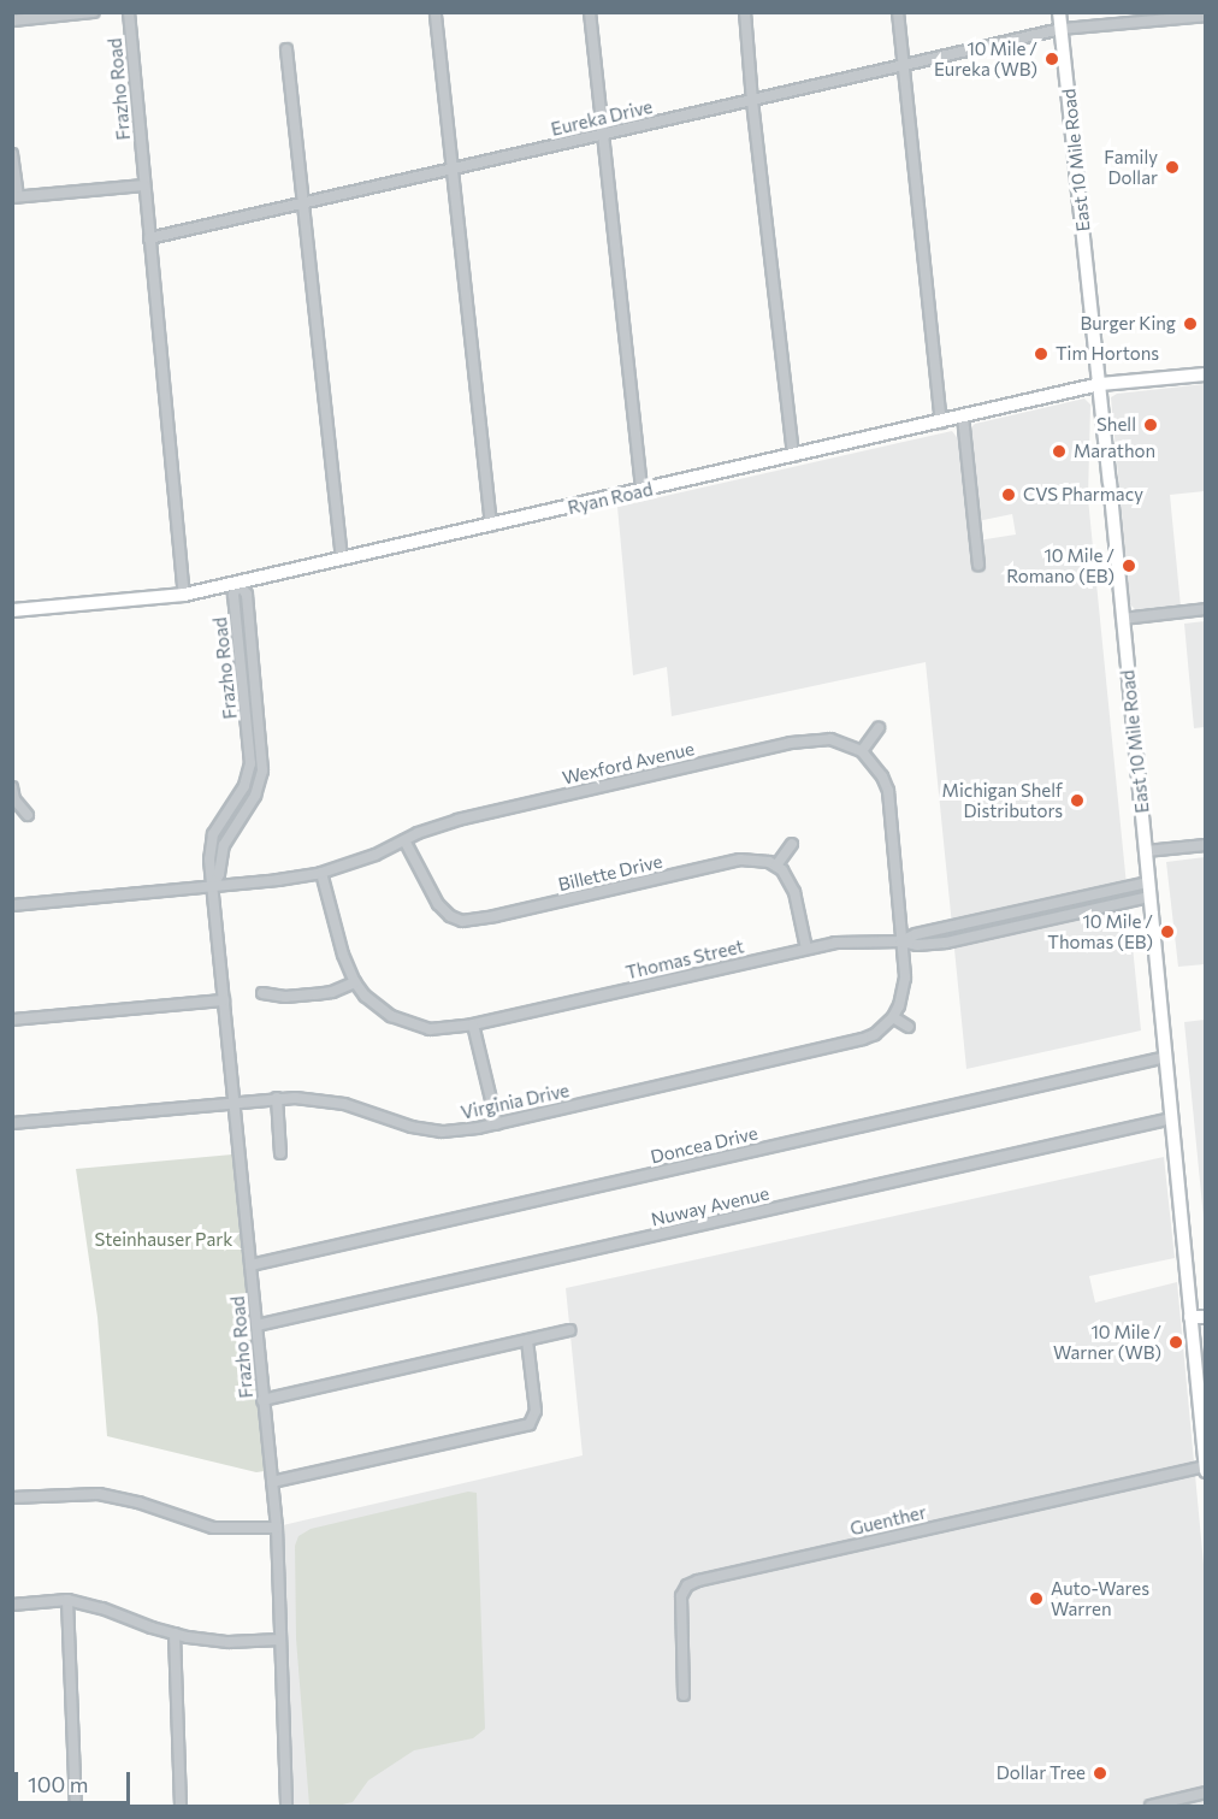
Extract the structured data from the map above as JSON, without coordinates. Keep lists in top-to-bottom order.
{
  "streets": {
    "main road": ["East 10 Mile Road", "Ryan Road"],
    "street": [
      "Frazho Road",
      "Eureka Drive",
      "Wexford Avenue",
      "Billette Drive",
      "Thomas Street",
      "Virginia Drive",
      "Doncea Drive",
      "Nuway Avenue",
      "Guenther"
    ]
  },
  "crossings": [
    ["Frazho Road", "Eureka Drive"],
    ["Frazho Road", "Ryan Road"],
    ["Frazho Road", "Wexford Avenue"],
    ["Frazho Road", "Virginia Drive"],
    ["Frazho Road", "Doncea Drive"],
    ["Frazho Road", "Nuway Avenue"],
    ["Eureka Drive", "East 10 Mile Road"],
    ["East 10 Mile Road", "Ryan Road"],
    ["East 10 Mile Road", "Thomas Street"],
    ["East 10 Mile Road", "Doncea Drive"],
    ["East 10 Mile Road", "Nuway Avenue"],
    ["East 10 Mile Road", "Guenther"],
    ["Wexford Avenue", "Billette Drive"],
    ["Wexford Avenue", "Thomas Street"]
  ],
  "parks": ["Steinhauser Park"],
  "places": [
    "10 Mile / Eureka (WB)",
    "Family Dollar",
    "Burger King",
    "Tim Hortons",
    "Shell",
    "Marathon",
    "CVS Pharmacy",
    "10 Mile / Romano (EB)",
    "Michigan Shelf Distributors",
    "10 Mile / Thomas (EB)",
    "10 Mile / Warner (WB)",
    "Auto-Wares Warren",
    "Dollar Tree"
  ],
  "scale_bar": "100 m"
}
